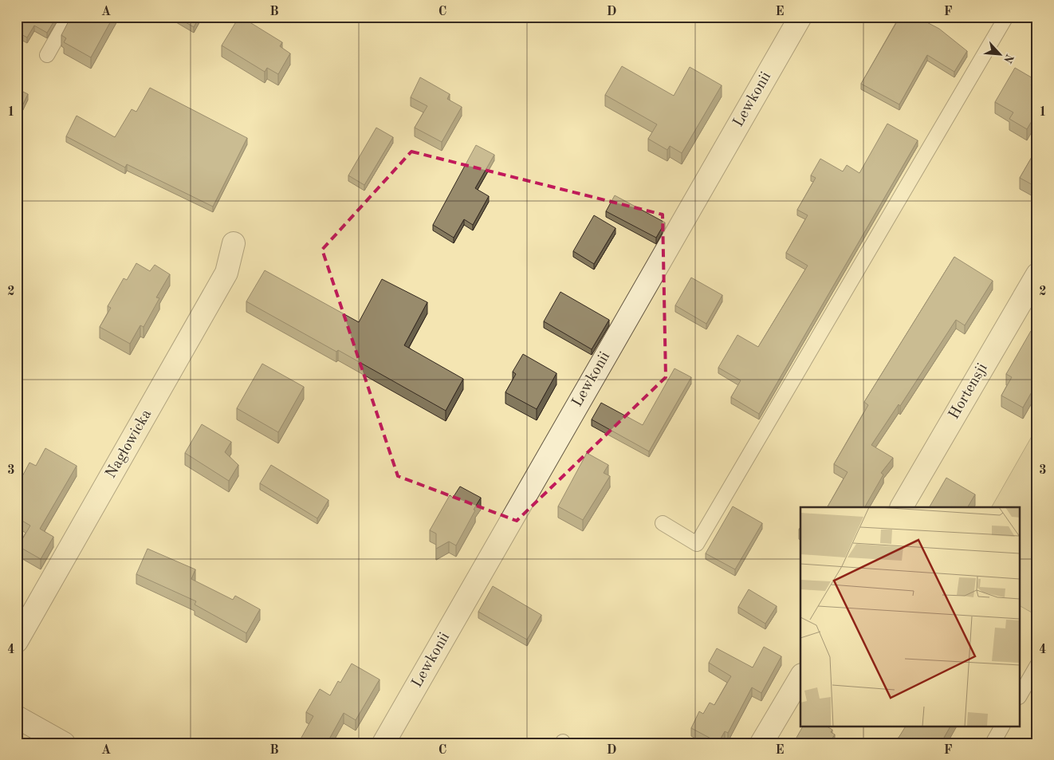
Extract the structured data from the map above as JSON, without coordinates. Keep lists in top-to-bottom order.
{
  "streets": {
    "street": ["Lewkonii", "Hortensji", "Nagłowicka"]
  },
  "north": "bottom right",
  "grid": {
    "columns": [
      "A",
      "B",
      "C",
      "D",
      "E",
      "F"
    ],
    "rows": [
      "1",
      "2",
      "3",
      "4"
    ]
  }
}
